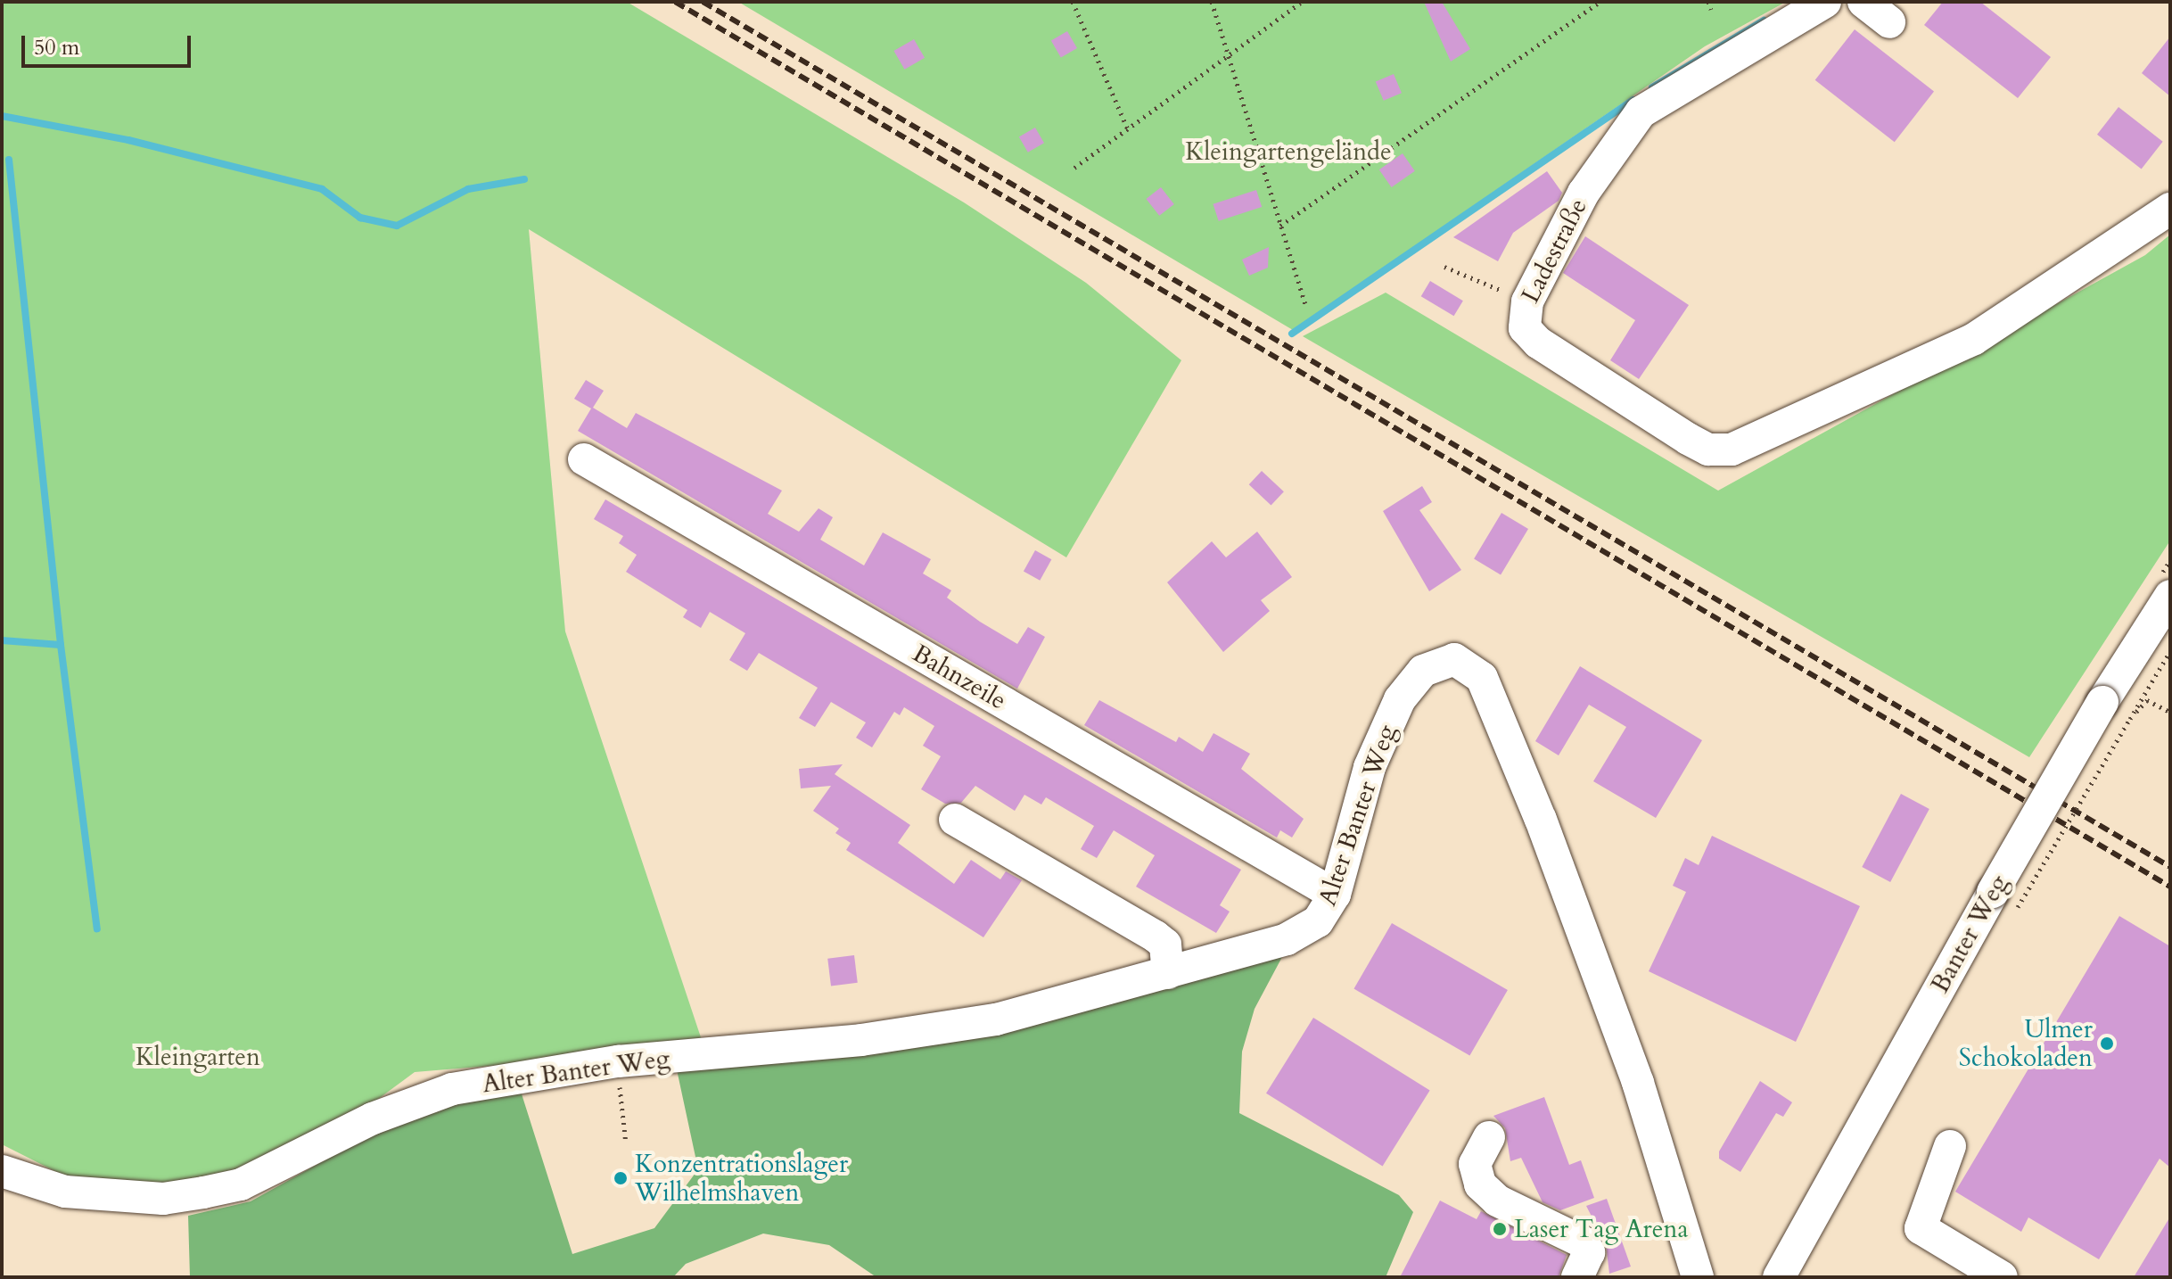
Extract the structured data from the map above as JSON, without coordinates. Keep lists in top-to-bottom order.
{
  "streets": {
    "street": [
      "Ladestraße",
      "Bahnzeile",
      "Alter Banter Weg",
      "Banter Weg"
    ]
  },
  "crossings": [
    ["Bahnzeile", "Alter Banter Weg"]
  ],
  "parks": ["Kleingartengelände", "Kleingarten"],
  "places": ["Ulmer Schokoladen", "Konzentrationslager Wilhelmshaven", "Laser Tag Arena"],
  "scale_bar": "50 m"
}
